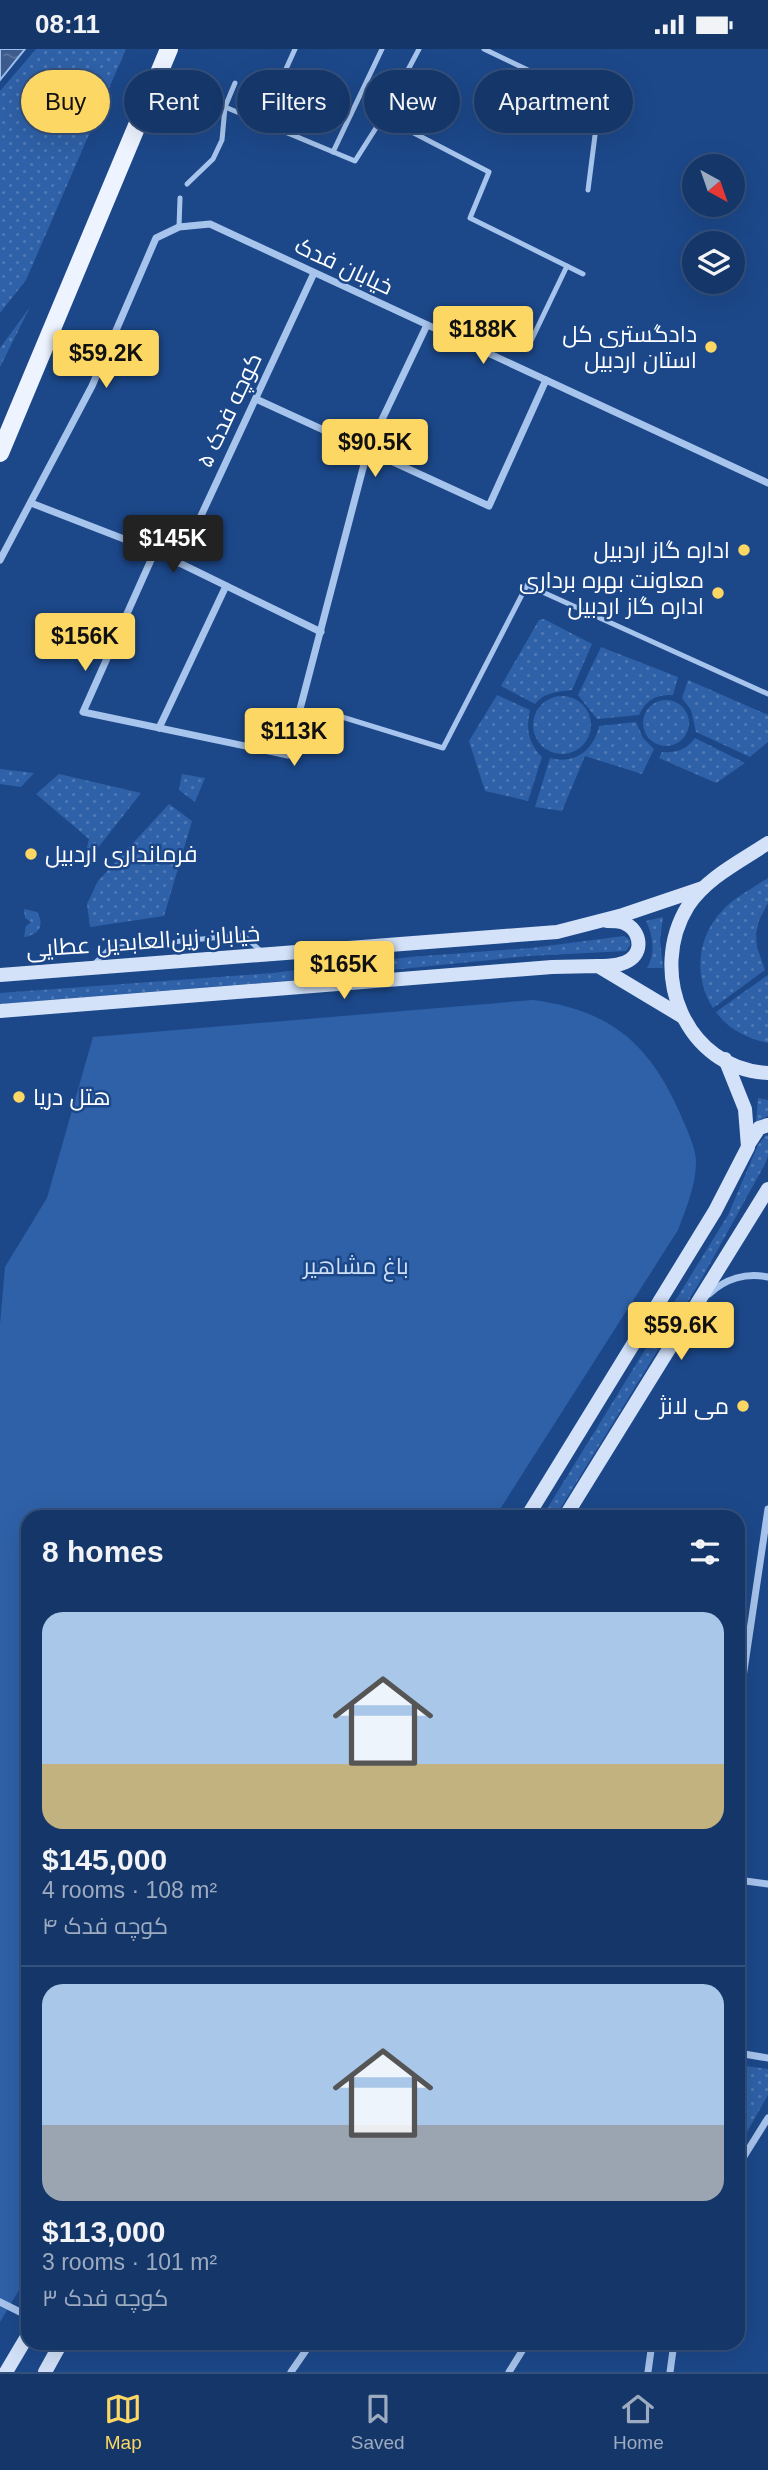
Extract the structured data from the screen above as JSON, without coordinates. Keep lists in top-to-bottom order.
{
  "streets": {
    "main road": ["خیابان زین‌العابدین عطایی"],
    "street": ["خیابان فدک", "کوچه فدک ۵"]
  },
  "crossings": [
    ["خیابان فدک", "کوچه فدک ۵"]
  ],
  "parks": ["باغ مشاهیر"],
  "places": [
    "دادگستری کل استان اردبیل",
    "اداره گاز اردبیل",
    "معاونت بهره برداری اداره گاز اردبیل",
    "فرمانداری اردبیل",
    "هتل دریا",
    "می لانژ"
  ],
  "north": "bottom right",
  "page": {
    "status": "08:11",
    "chip": [
      "Buy",
      "Rent",
      "Filters",
      "New",
      "Apartment"
    ],
    "price": [
      "$188K",
      "$59.2K",
      "$90.5K",
      "$145K",
      "$156K",
      "$113K",
      "$165K",
      "$59.6K"
    ],
    "heading": "8 homes",
    "list": [
      {
        "name": "$145,000",
        "note": "4 rooms · 108 m² · کوچه فدک ۴"
      },
      {
        "name": "$113,000",
        "note": "3 rooms · 101 m² · کوچه فدک ۳"
      }
    ],
    "tabs": ["Map", "Saved", "Home"]
  }
}
